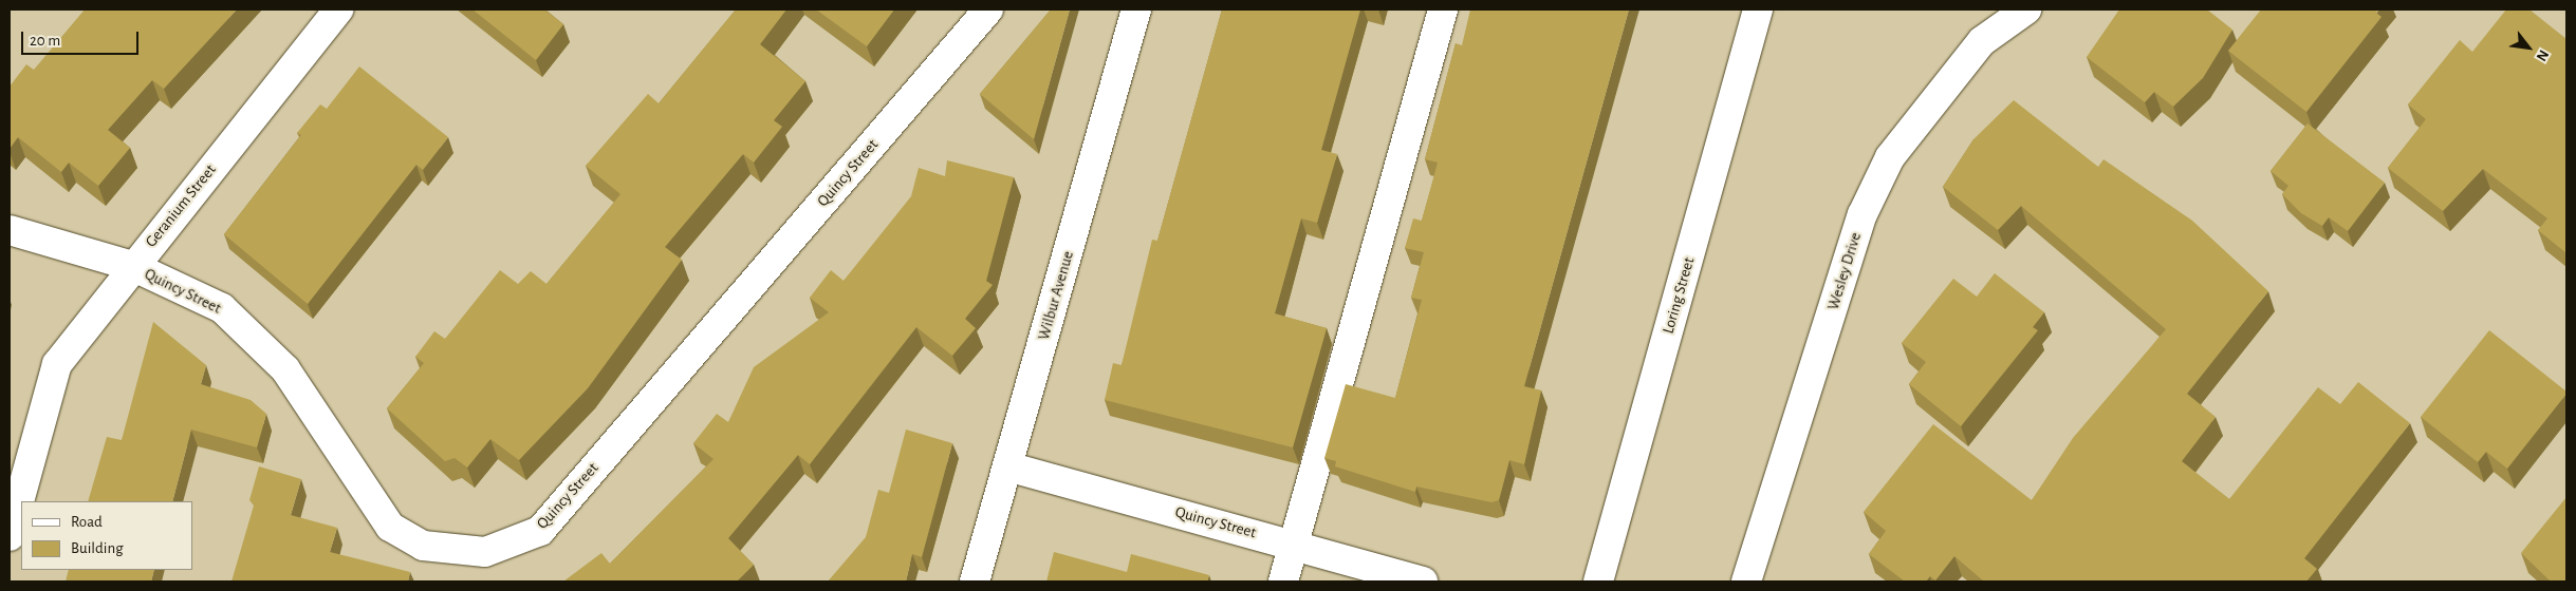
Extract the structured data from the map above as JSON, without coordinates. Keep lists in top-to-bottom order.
{
  "streets": {
    "street": [
      "Quincy Street",
      "Geranium Street",
      "Wesley Drive",
      "Wilbur Avenue",
      "Loring Street"
    ]
  },
  "crossings": [
    ["Quincy Street", "Geranium Street"],
    ["Quincy Street", "Wilbur Avenue"]
  ],
  "legend": ["Road", "Building"],
  "scale_bar": "20 m",
  "north": "bottom right"
}
